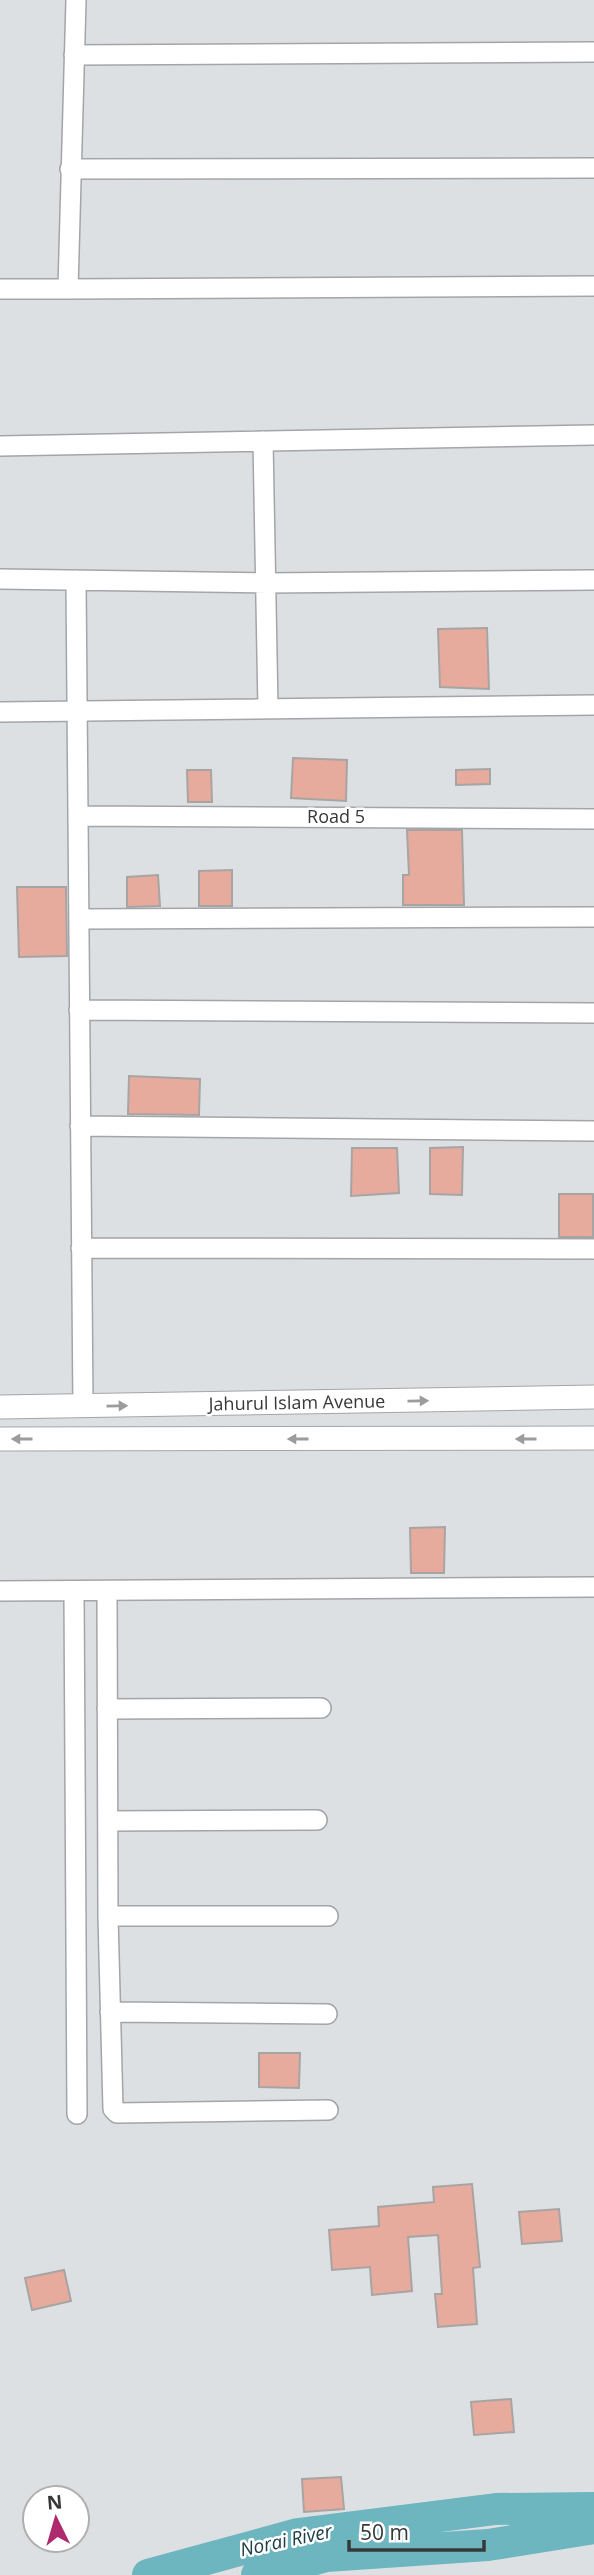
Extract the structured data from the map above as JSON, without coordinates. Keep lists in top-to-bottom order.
{
  "streets": {
    "street": ["Road 5", "Jahurul Islam Avenue"]
  },
  "water": ["Norai River"],
  "scale_bar": "50 m",
  "north": "top"
}
